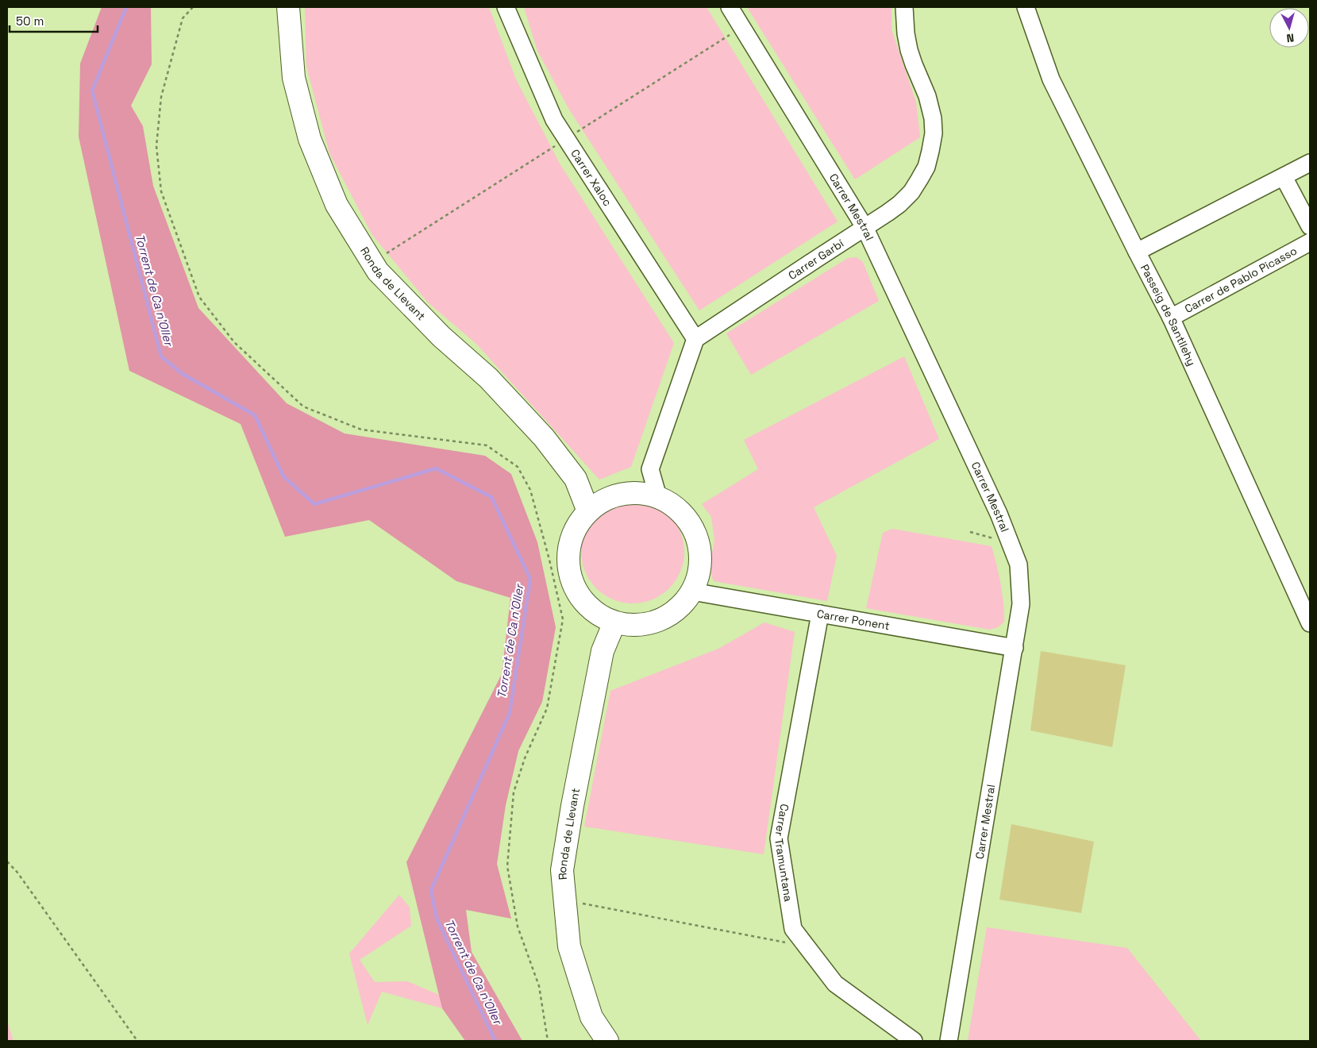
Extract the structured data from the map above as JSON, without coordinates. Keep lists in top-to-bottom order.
{
  "streets": {
    "main road": ["Ronda de Llevant"],
    "street": [
      "Carrer Xaloc",
      "Carrer Mestral",
      "Carrer Garbí",
      "Carrer de Pablo Picasso",
      "Passeig de Santllehy",
      "Carrer Ponent",
      "Carrer Tramuntana"
    ]
  },
  "crossings": [
    ["Carrer Xaloc", "Carrer Garbí"],
    ["Carrer Mestral", "Carrer Garbí"],
    ["Carrer Mestral", "Carrer Ponent"],
    ["Carrer de Pablo Picasso", "Passeig de Santllehy"],
    ["Ronda de Llevant", "Carrer Ponent"],
    ["Carrer Ponent", "Carrer Tramuntana"]
  ],
  "water": ["Torrent de Ca n'Oller"],
  "scale_bar": "50 m",
  "north": "bottom"
}
